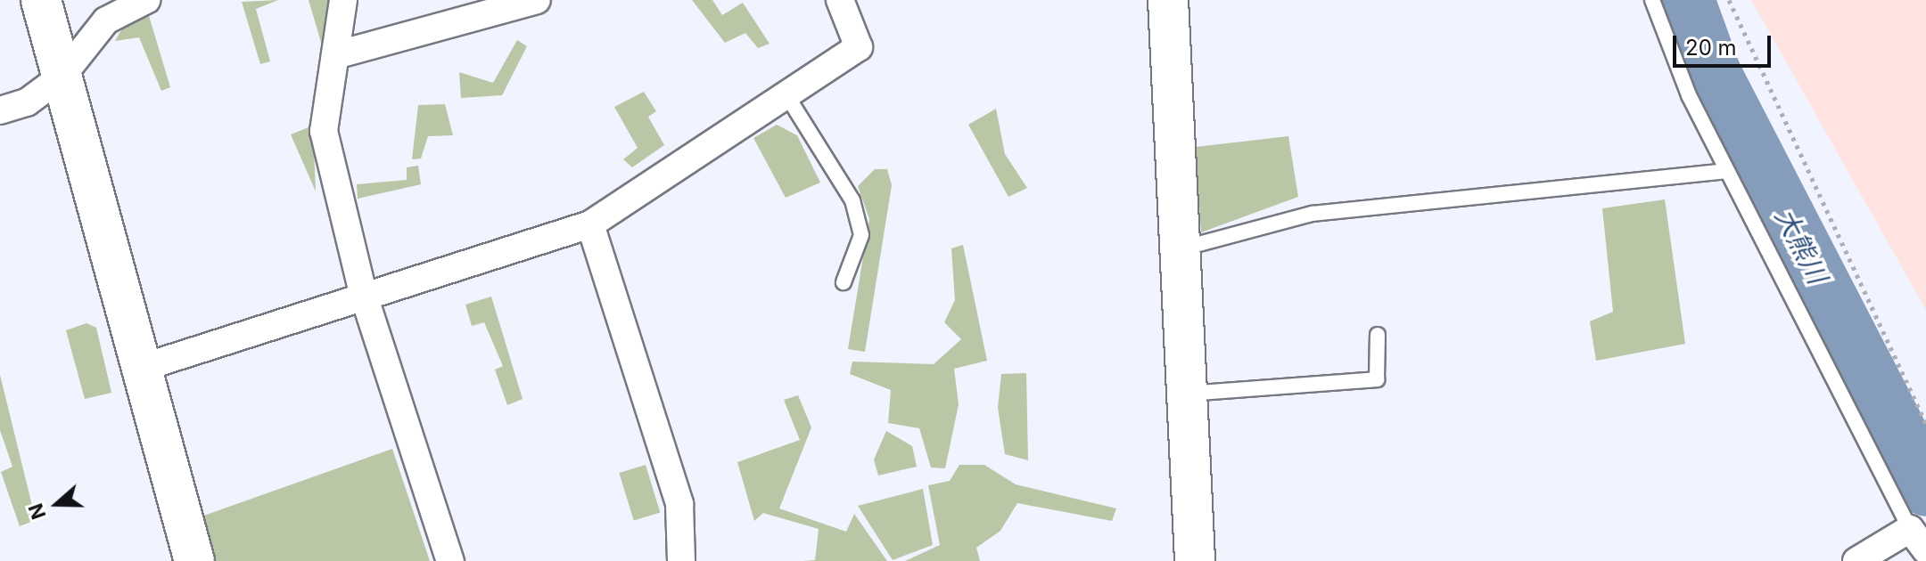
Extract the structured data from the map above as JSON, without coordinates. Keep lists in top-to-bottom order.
{
  "water": ["大熊川"],
  "scale_bar": "20 m",
  "north": "left"
}
